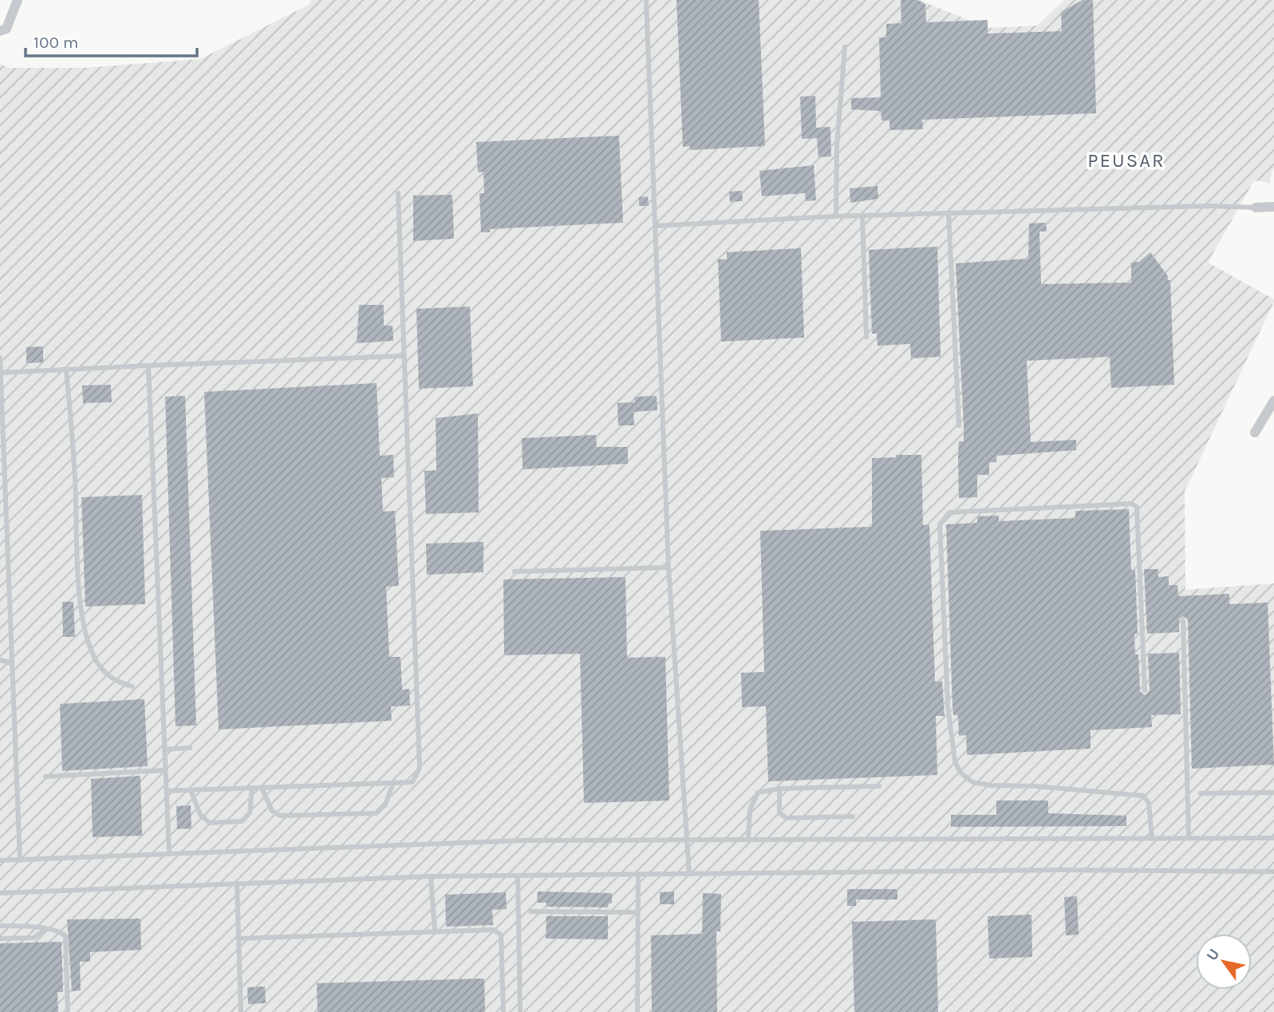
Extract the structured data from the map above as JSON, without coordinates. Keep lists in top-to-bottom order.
{
  "districts": ["PEUSAR"],
  "scale_bar": "100 m",
  "north": "top left"
}
